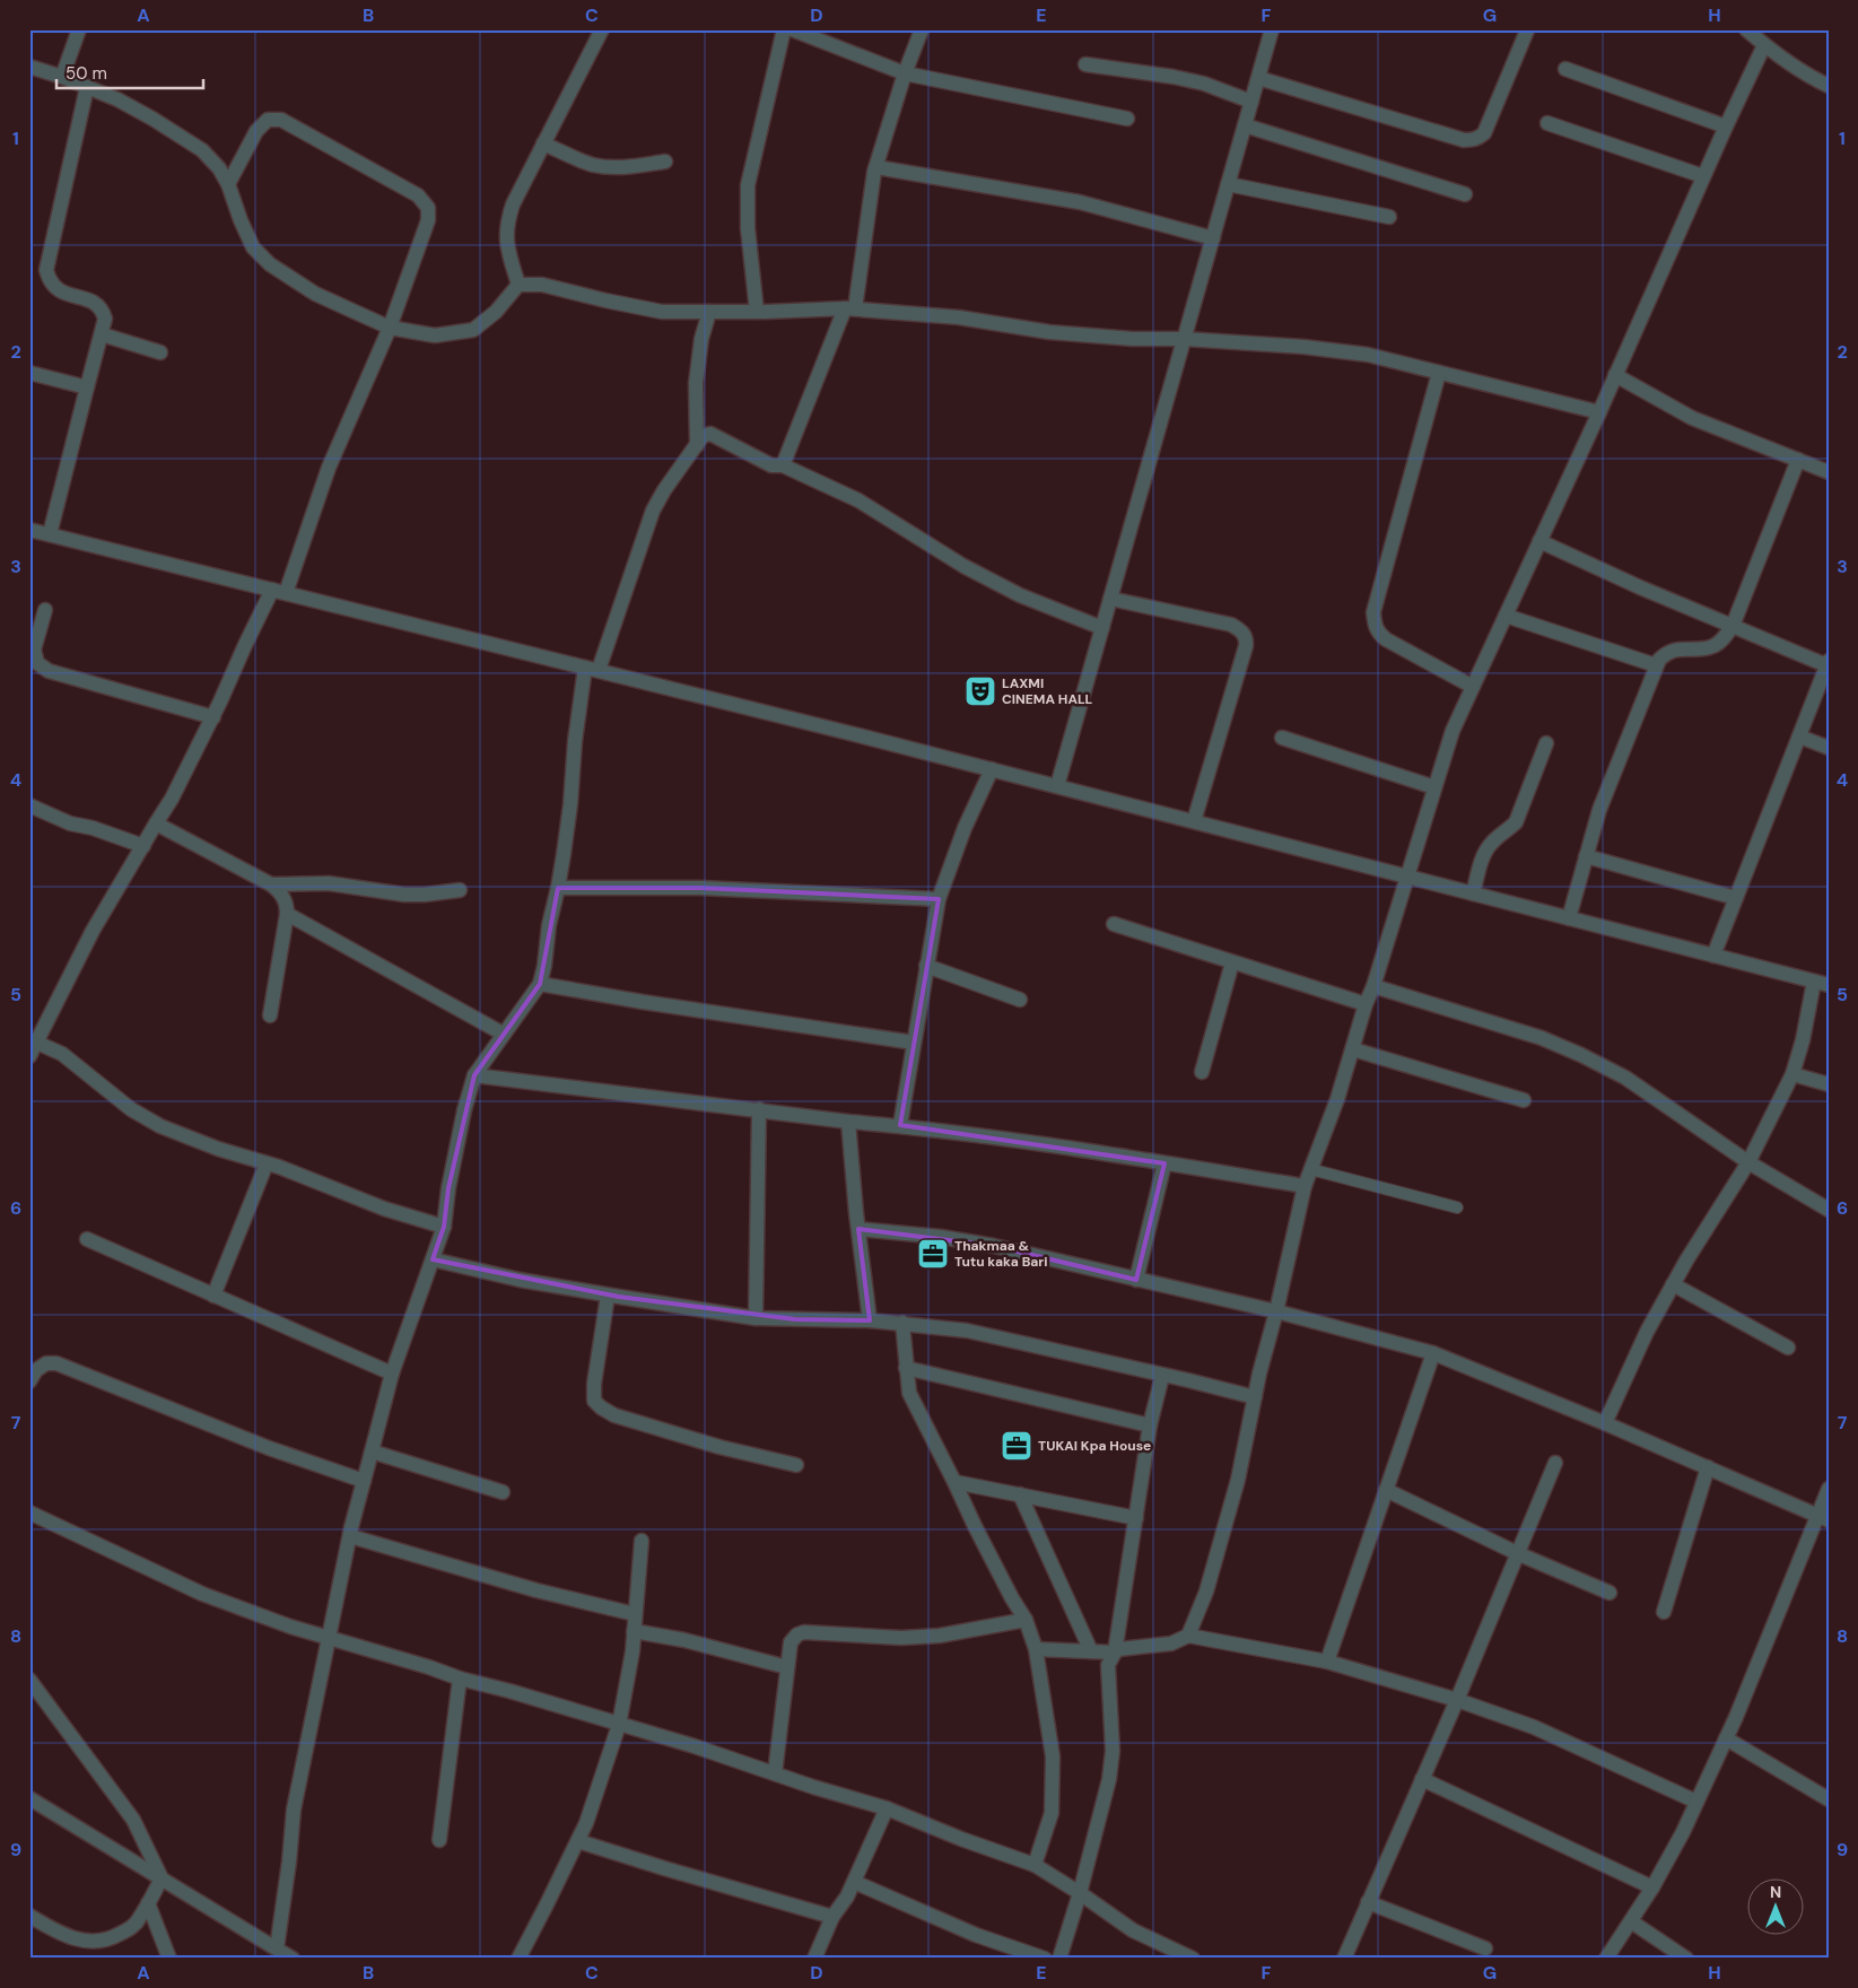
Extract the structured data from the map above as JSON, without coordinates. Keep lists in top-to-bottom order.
{
  "places": {
    "theatre": ["LAXMI CINEMA HALL"],
    "office": ["Thakmaa & Tutu kaka Bari", "TUKAI Kpa House"]
  },
  "scale_bar": "50 m",
  "north": "top",
  "grid": {
    "columns": [
      "A",
      "B",
      "C",
      "D",
      "E",
      "F",
      "G",
      "H"
    ],
    "rows": [
      "1",
      "2",
      "3",
      "4",
      "5",
      "6",
      "7",
      "8",
      "9"
    ]
  }
}
